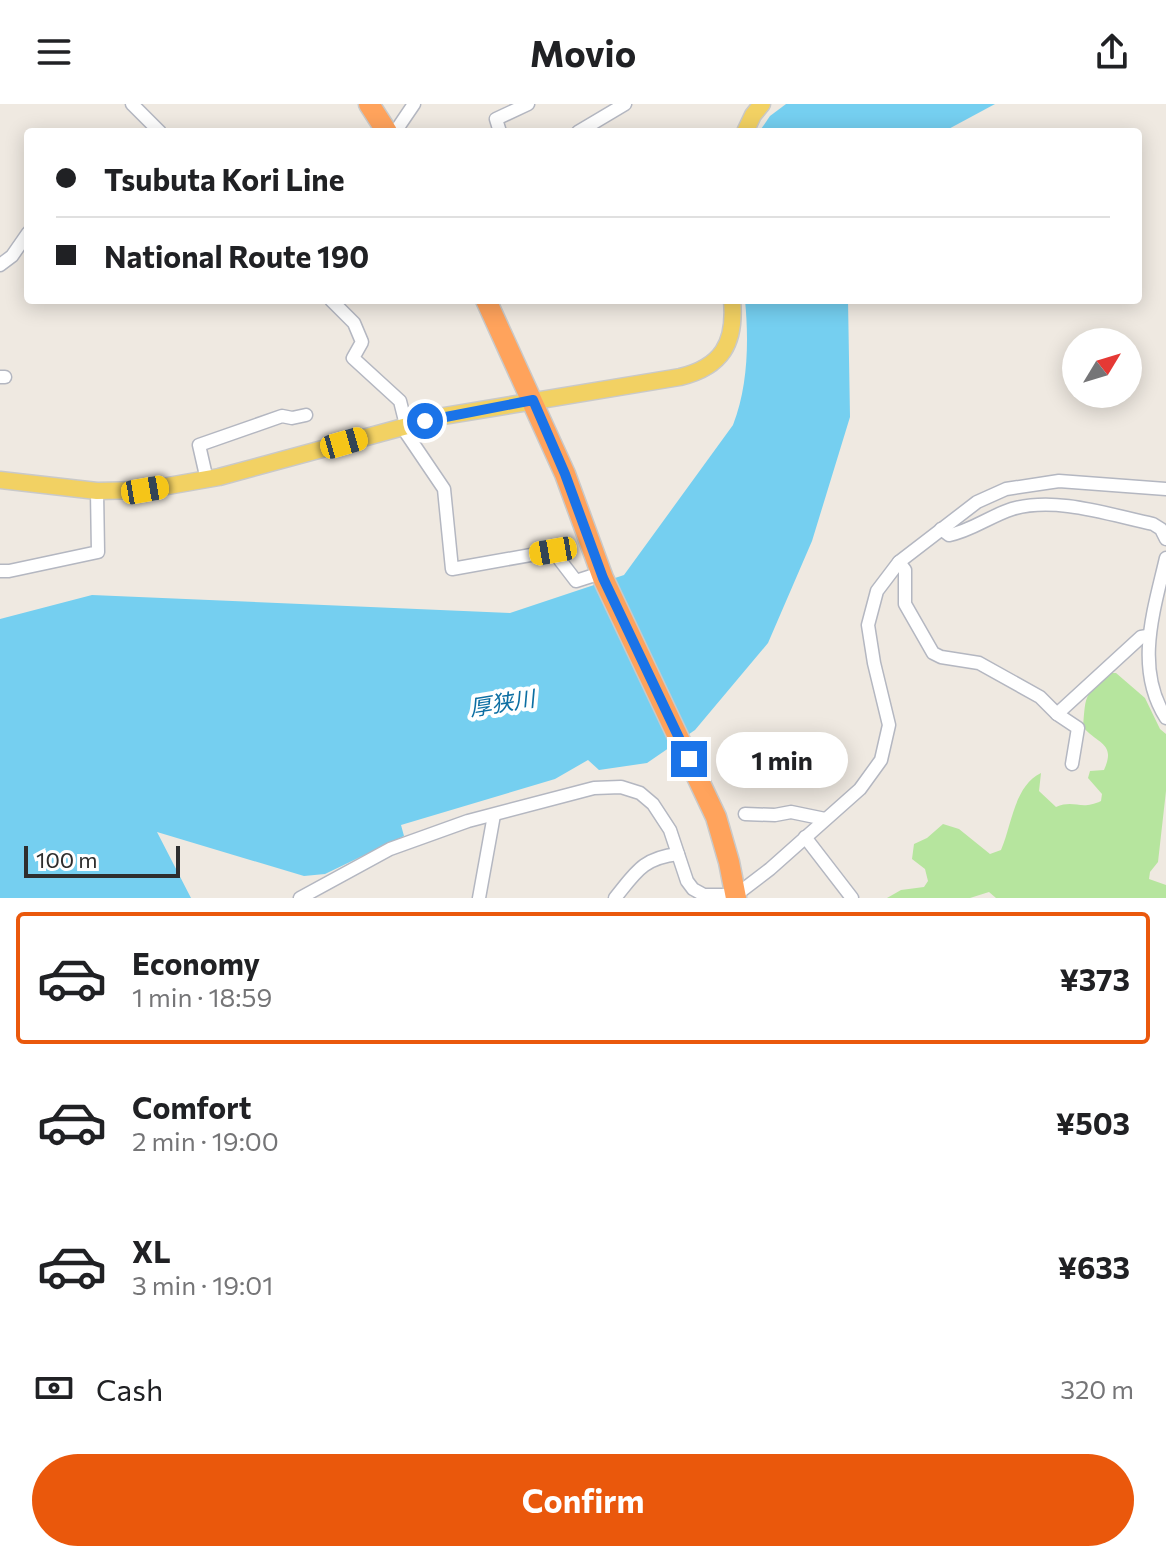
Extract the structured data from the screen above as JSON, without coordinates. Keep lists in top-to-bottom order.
{
  "water": ["厚狭川"],
  "scale_bar": "100 m",
  "north": "top right",
  "page": {
    "header": "Movio",
    "banner": ["Tsubuta Kori Line", "National Route 190"],
    "bubble": "1 min",
    "scale": "100 m",
    "list": [
      {
        "name": "Economy",
        "note": "1 min · 18:59",
        "value": "¥373"
      },
      {
        "name": "Comfort",
        "note": "2 min · 19:00",
        "value": "¥503"
      },
      {
        "name": "XL",
        "note": "3 min · 19:01",
        "value": "¥633"
      }
    ],
    "pay": ["Cash", "320 m"],
    "buttons": "Confirm"
  }
}
